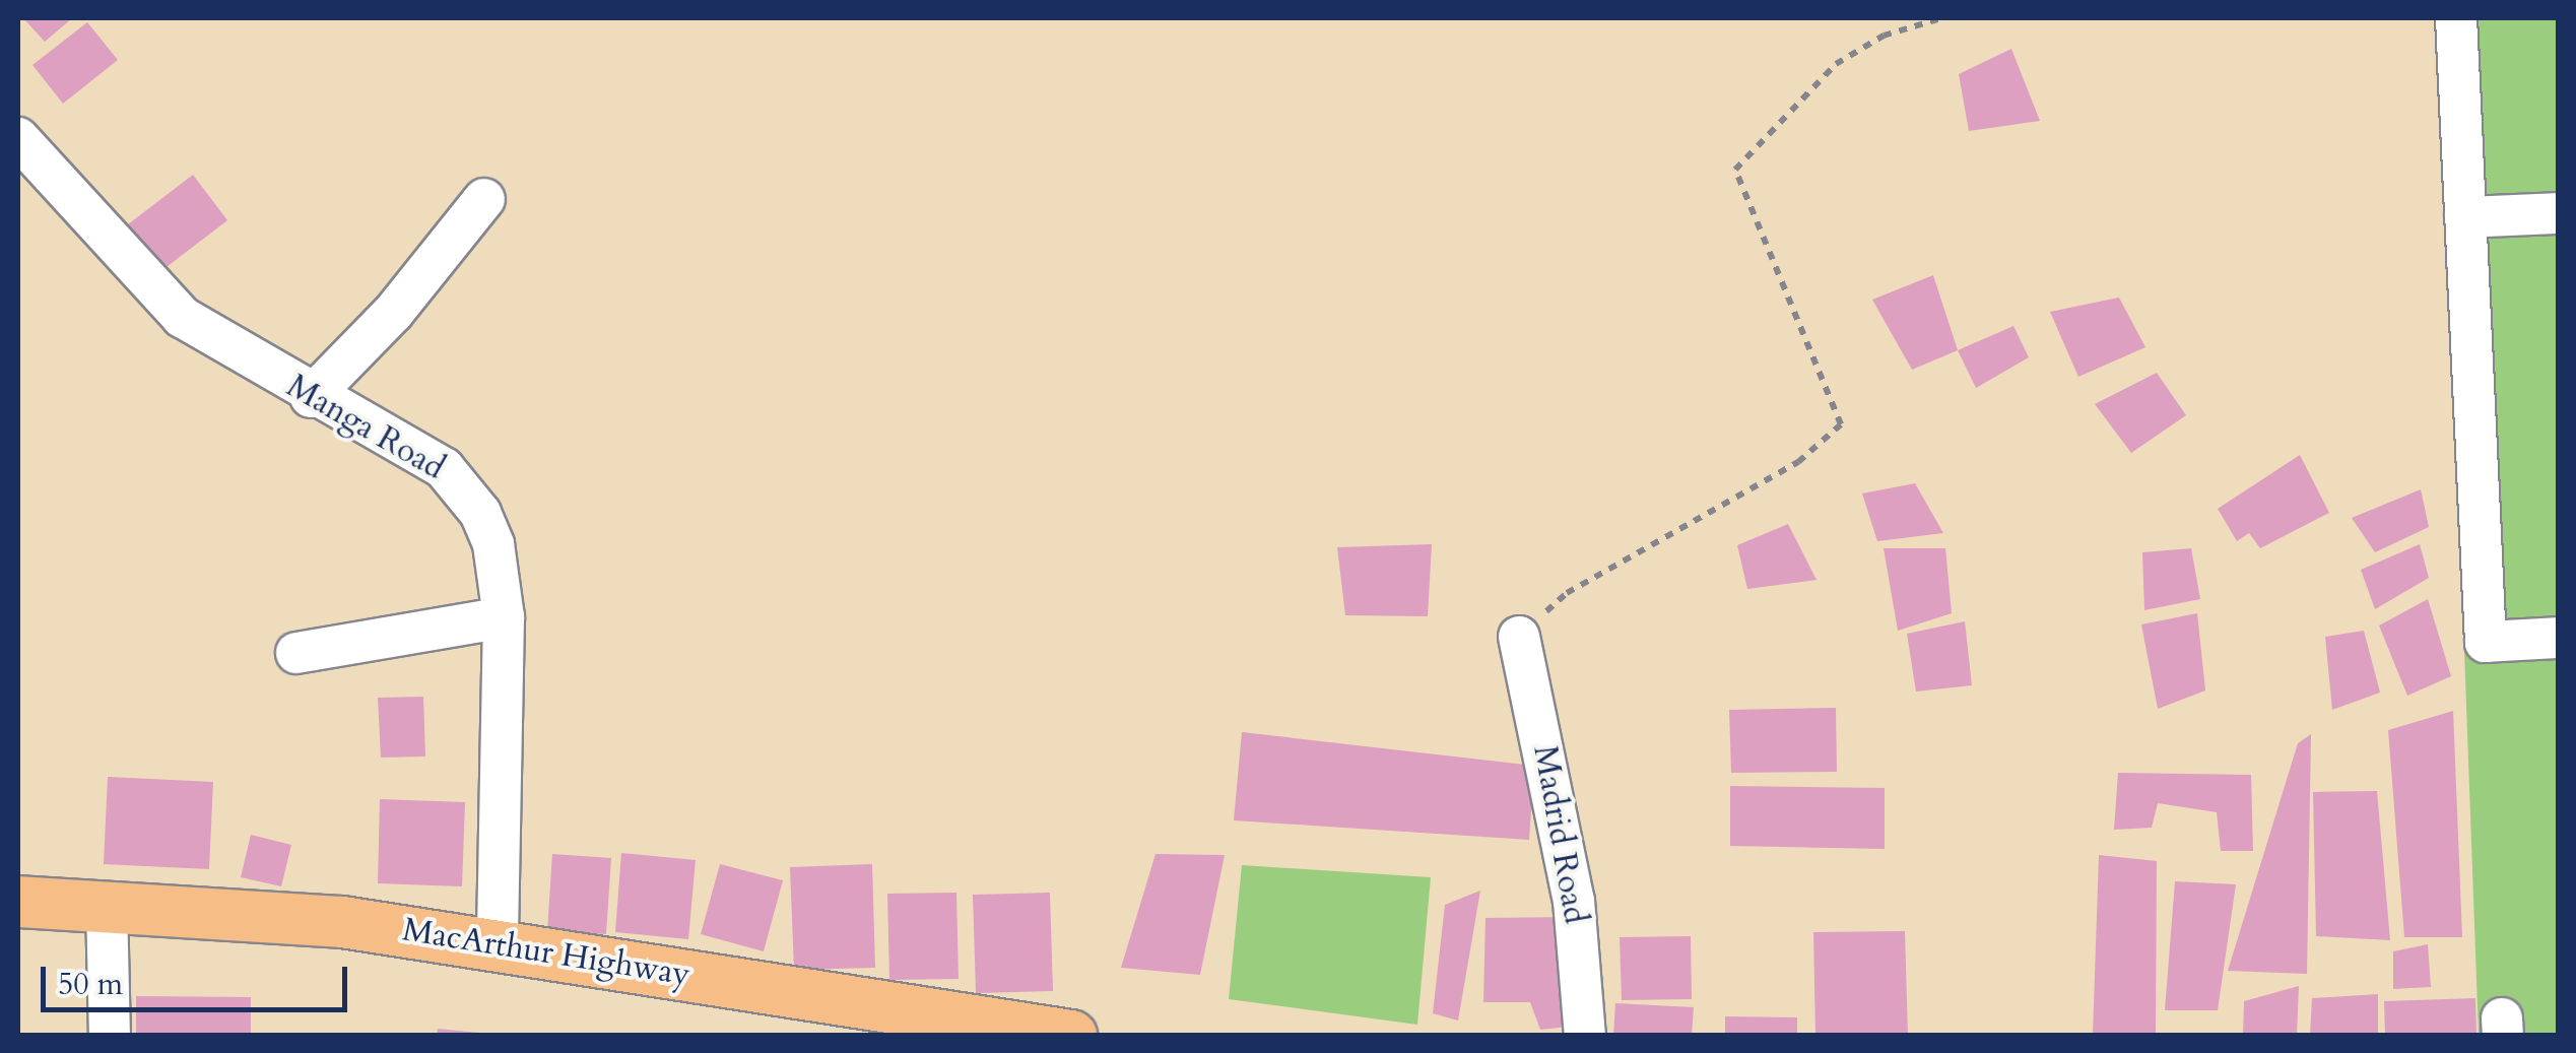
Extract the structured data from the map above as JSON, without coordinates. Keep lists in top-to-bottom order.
{
  "streets": {
    "main road": ["MacArthur Highway"],
    "street": ["Manga Road", "Madrid Road"]
  },
  "crossings": [
    ["Manga Road", "MacArthur Highway"]
  ],
  "scale_bar": "50 m"
}
